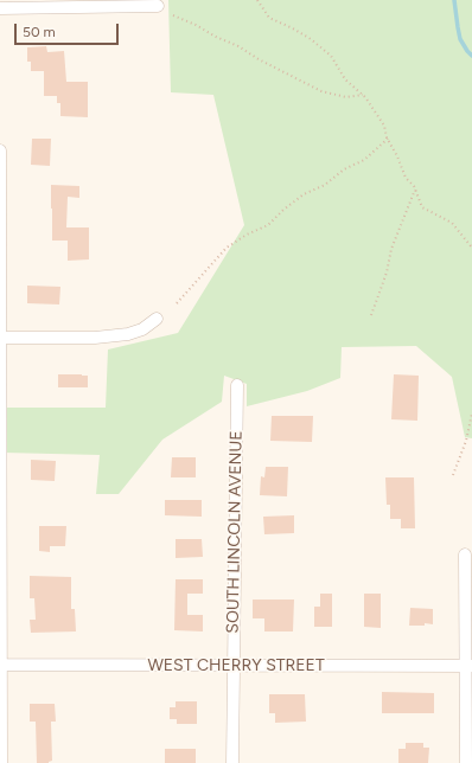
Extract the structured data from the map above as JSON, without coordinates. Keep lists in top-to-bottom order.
{
  "streets": {
    "street": ["SOUTH LINCOLN AVENUE", "WEST CHERRY STREET"]
  },
  "crossings": [
    ["SOUTH LINCOLN AVENUE", "WEST CHERRY STREET"]
  ],
  "scale_bar": "50 m"
}
